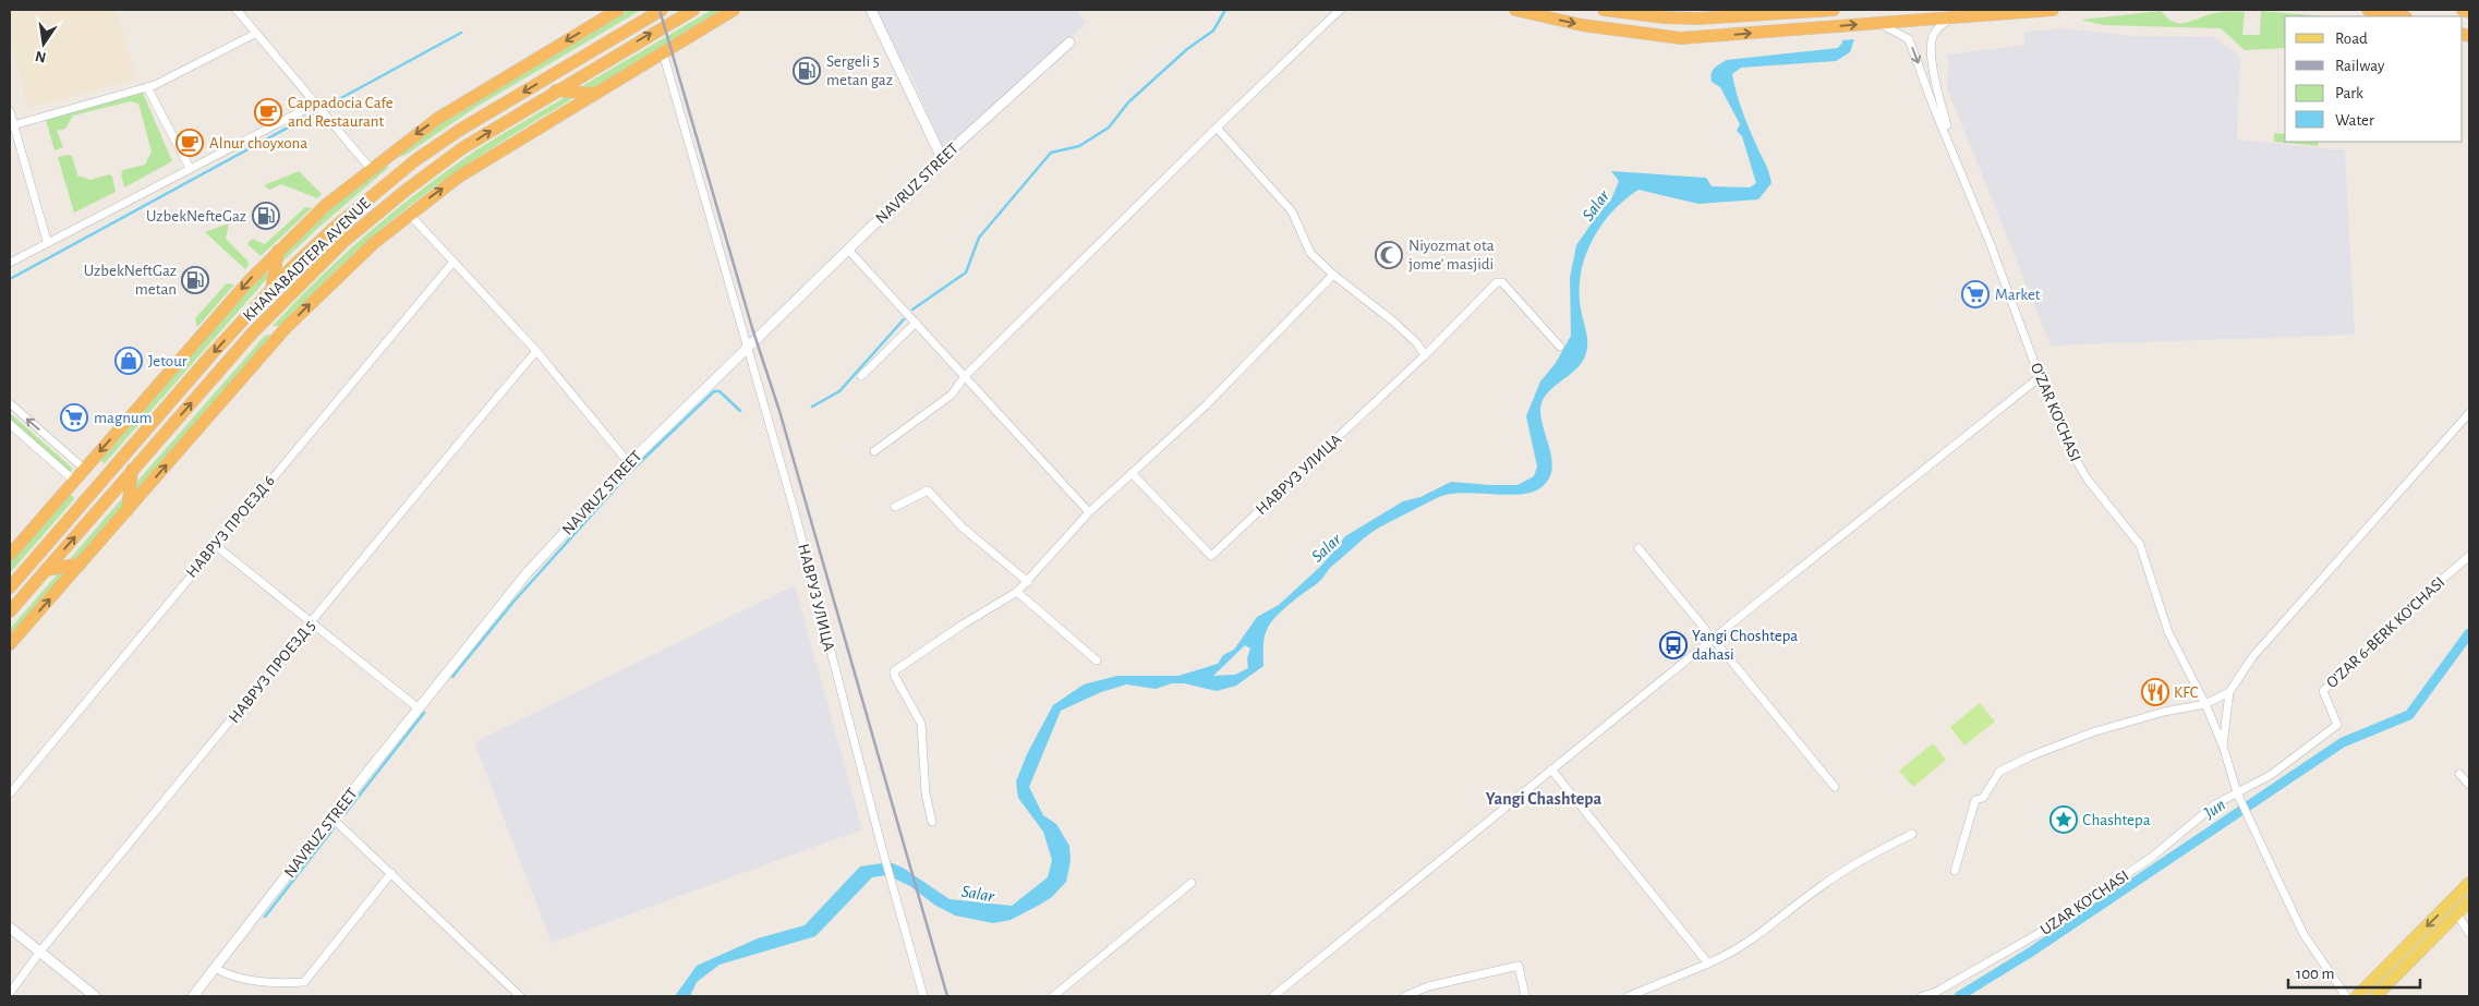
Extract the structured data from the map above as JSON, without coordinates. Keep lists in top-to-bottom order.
{
  "streets": {
    "highway": ["KHANABADTEPA AVENUE"],
    "street": [
      "NAVRUZ STREET",
      "O'ZAR KO'CHASI",
      "НАВРУЗ УЛИЦА",
      "НАВРУЗ ПРОЕЗД 6",
      "O'ZAR 6-BERK KO'CHASI",
      "НАВРУЗ ПРОЕЗД 5",
      "UZAR KO'CHASI"
    ]
  },
  "crossings": [
    ["NAVRUZ STREET", "НАВРУЗ УЛИЦА"],
    ["O'ZAR 6-BERK KO'CHASI", "UZAR KO'CHASI"]
  ],
  "districts": ["Yangi Chashtepa"],
  "water": ["Salar", "Jun"],
  "places": {
    "fuel station": ["Sergeli 5 metan gaz", "UzbekNefteGaz", "UzbekNeftGaz metan"],
    "cafe": ["Cappadocia Cafe and Restaurant", "Alnur choyxona"],
    "mosque": ["Niyozmat ota jome’ masjidi"],
    "supermarket": ["Market", "magnum"],
    "shop": ["Jetour"],
    "bus stop": ["Yangi Choshtepa dahasi"],
    "restaurant": ["KFC"],
    "place": ["Сhashtepa"]
  },
  "legend": [
    "Road",
    "Railway",
    "Park",
    "Water"
  ],
  "scale_bar": "100 m",
  "north": "bottom"
}
